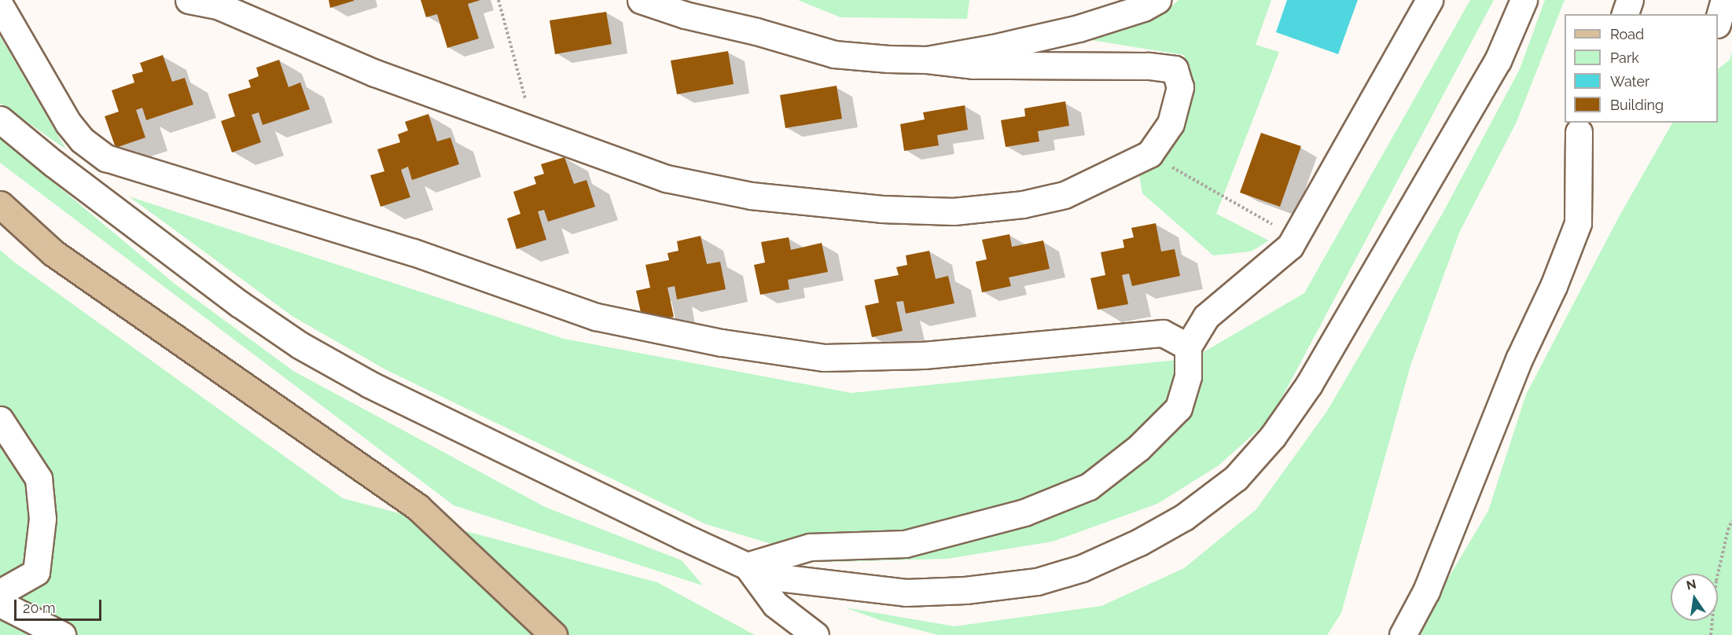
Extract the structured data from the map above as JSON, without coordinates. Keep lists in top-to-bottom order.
{
  "legend": [
    "Road",
    "Park",
    "Water",
    "Building"
  ],
  "scale_bar": "20 m",
  "north": "top"
}
